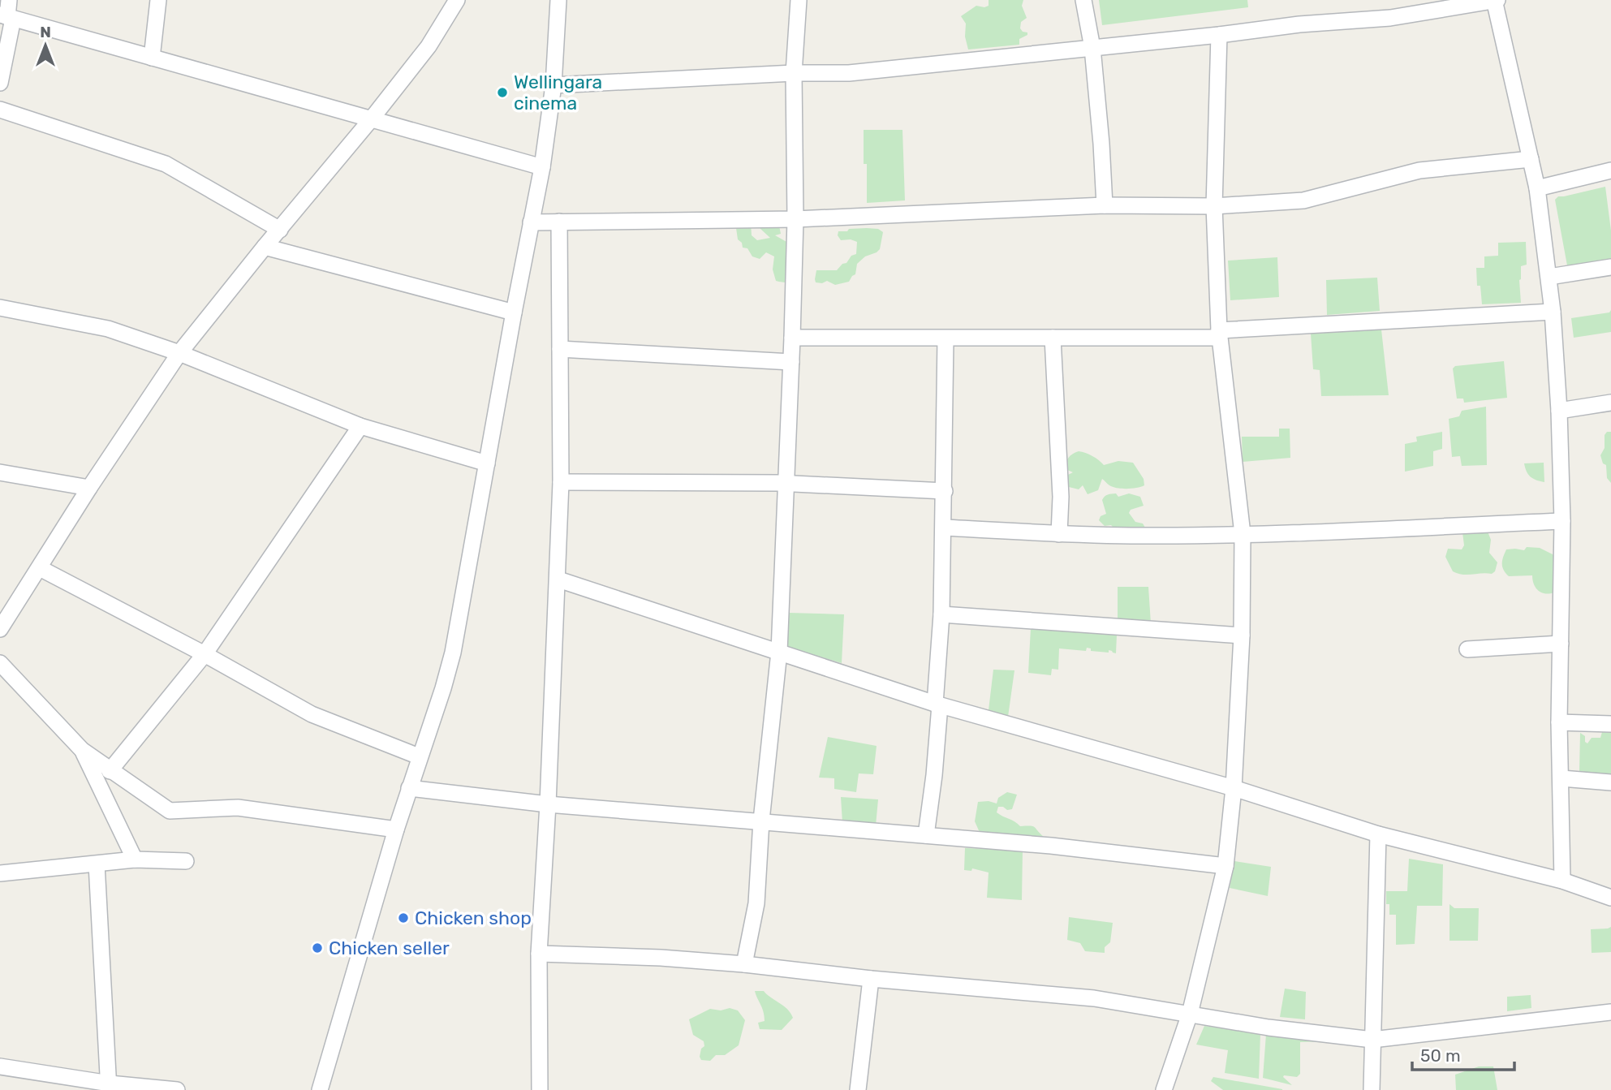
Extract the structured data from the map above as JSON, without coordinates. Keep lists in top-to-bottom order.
{
  "places": ["Wellingara cinema", "Chicken shop", "Chicken seller"],
  "scale_bar": "50 m",
  "north": "top"
}
